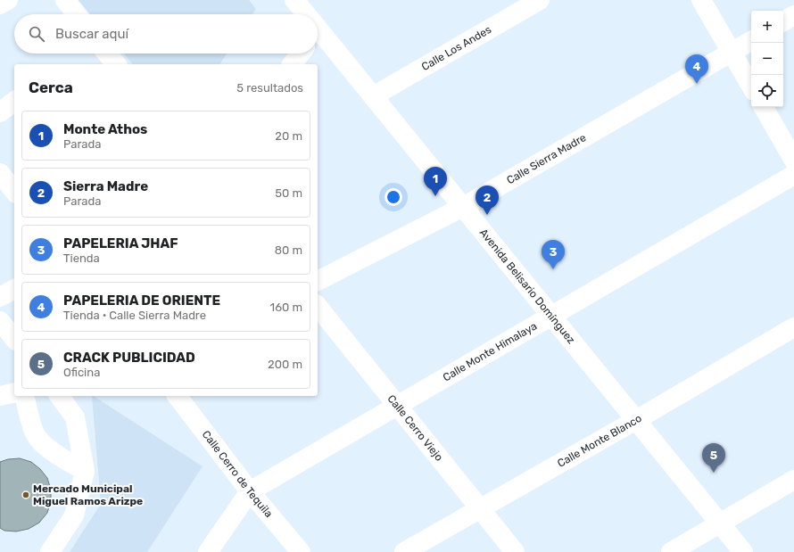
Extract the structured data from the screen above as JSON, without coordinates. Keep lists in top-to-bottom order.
{
  "streets": {
    "street": [
      "Calle Los Andes",
      "Calle Sierra Madre",
      "Avenida Belisario Domínguez",
      "Calle Monte Himalaya",
      "Calle Cerro Viejo",
      "Calle Monte Blanco",
      "Calle Cerro de Tequila"
    ]
  },
  "crossings": [
    ["Calle Los Andes", "Avenida Belisario Domínguez"],
    ["Calle Sierra Madre", "Avenida Belisario Domínguez"],
    ["Avenida Belisario Domínguez", "Calle Monte Himalaya"],
    ["Avenida Belisario Domínguez", "Calle Monte Blanco"],
    ["Calle Monte Himalaya", "Calle Cerro Viejo"],
    ["Calle Monte Himalaya", "Calle Cerro de Tequila"],
    ["Calle Cerro Viejo", "Calle Monte Blanco"]
  ],
  "places": ["Mercado Municipal Miguel Ramos Arizpe"],
  "page": {
    "map_buttons": ["+", "−"],
    "search": "Buscar aquí",
    "pins": [
      "4",
      "1",
      "2",
      "3",
      "5"
    ],
    "heading": ["Cerca", "5 resultados"],
    "list": [
      {
        "mark": "1",
        "name": "Monte Athos",
        "note": "Parada",
        "value": "20 m"
      },
      {
        "mark": "2",
        "name": "Sierra Madre",
        "note": "Parada",
        "value": "50 m"
      },
      {
        "mark": "3",
        "name": "PAPELERIA JHAF",
        "note": "Tienda",
        "value": "80 m"
      },
      {
        "mark": "4",
        "name": "PAPELERIA DE ORIENTE",
        "note": "Tienda · Calle Sierra Madre",
        "value": "160 m"
      },
      {
        "mark": "5",
        "name": "CRACK PUBLICIDAD",
        "note": "Oficina",
        "value": "200 m"
      }
    ]
  }
}
